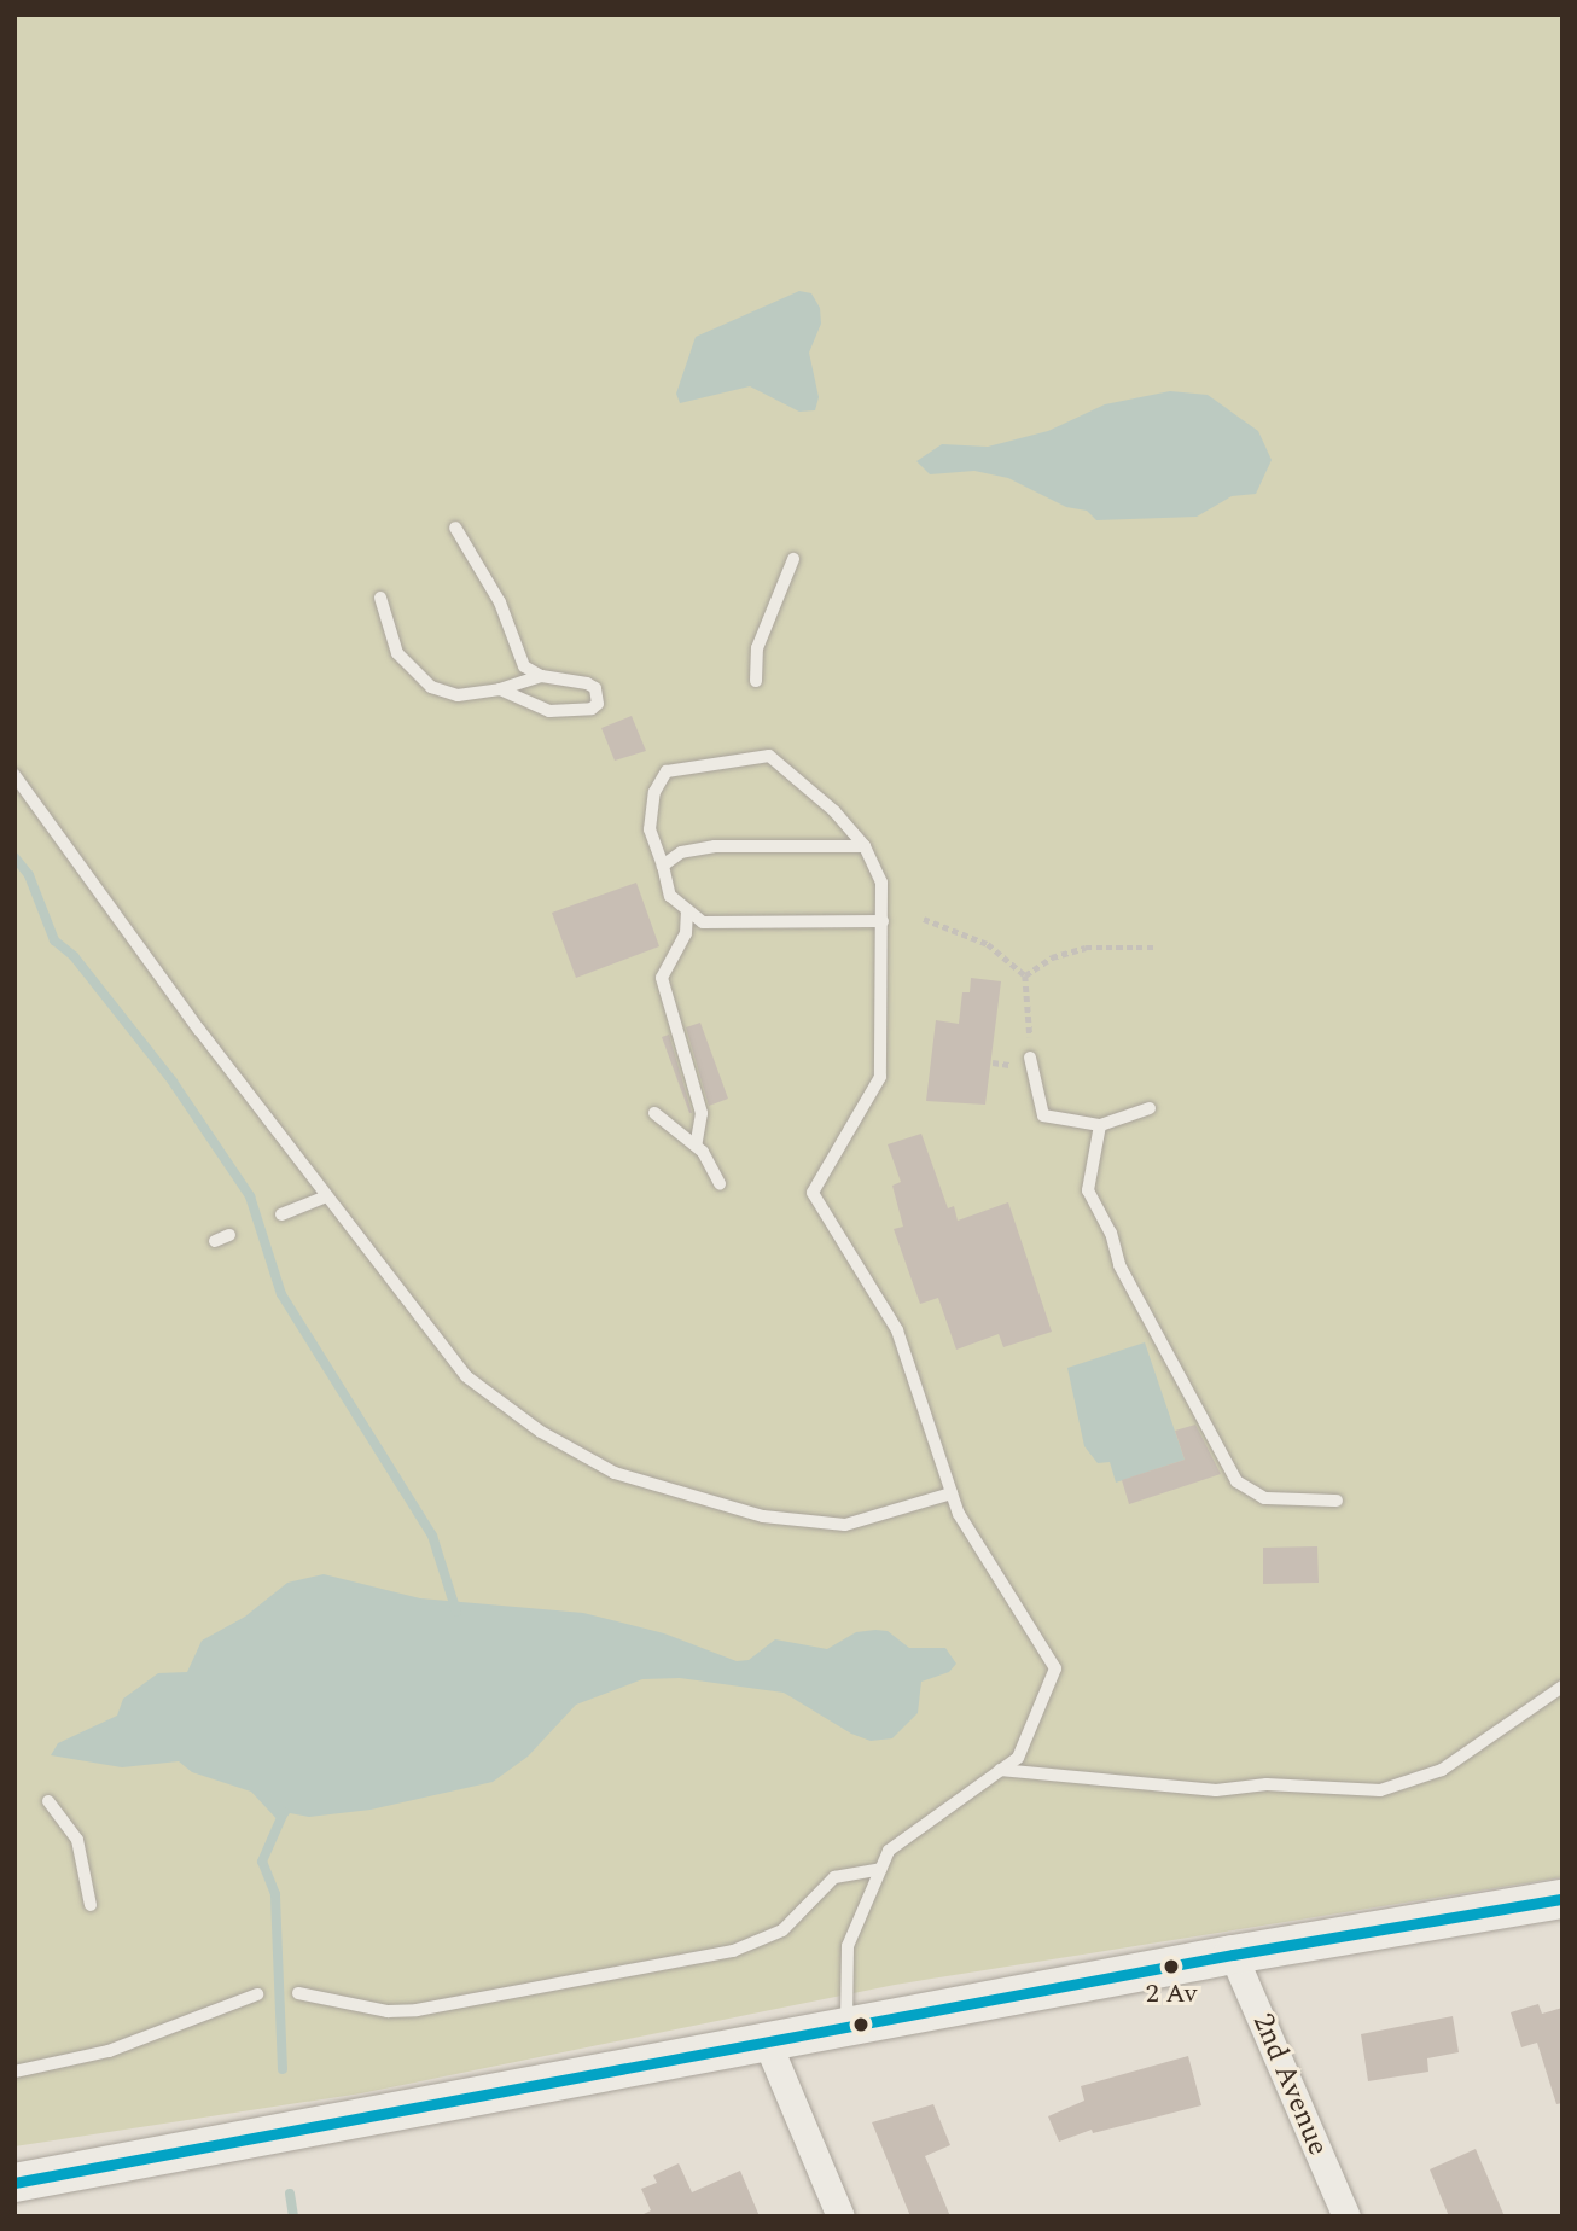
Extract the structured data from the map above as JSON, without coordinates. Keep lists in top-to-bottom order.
{
  "streets": {
    "street": ["2nd Avenue"]
  },
  "places": ["2 Av"]
}
